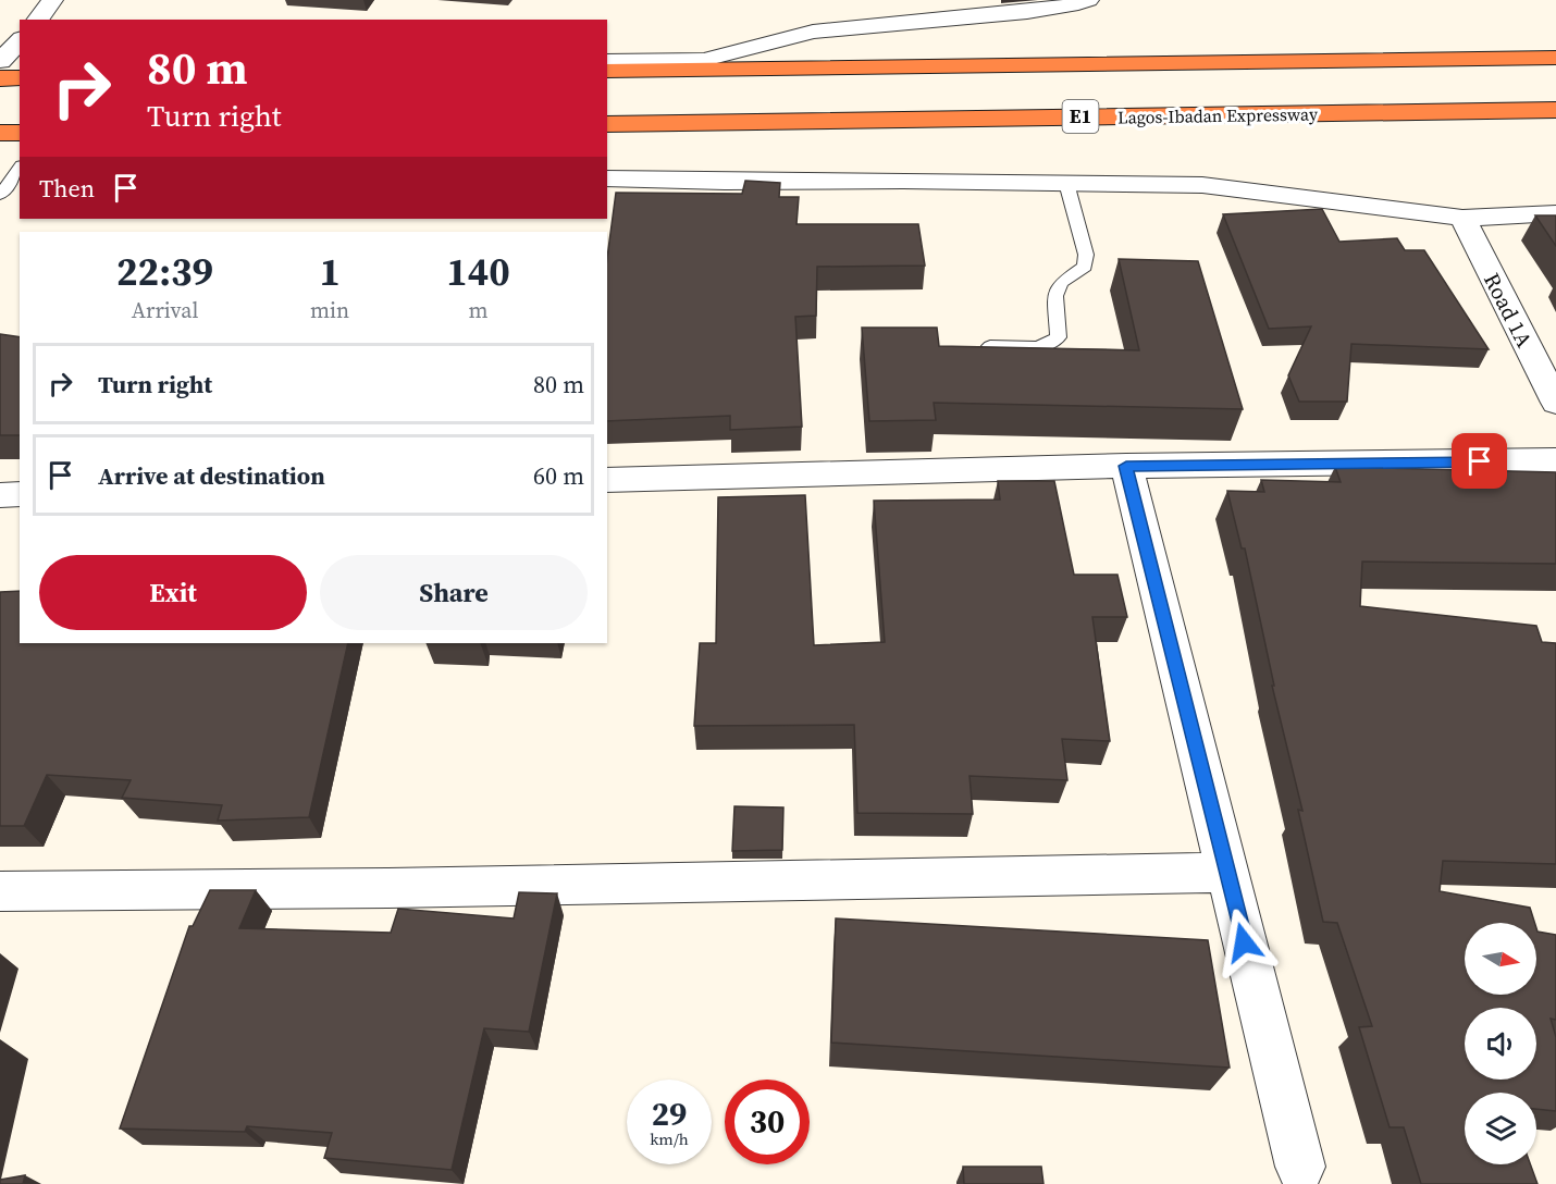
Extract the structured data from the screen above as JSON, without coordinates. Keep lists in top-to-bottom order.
{
  "streets": {
    "highway": ["Lagos-Ibadan Expressway", "E1"],
    "street": ["Road 1A"]
  },
  "north": "right",
  "page": {
    "turn": ["80 m", "Turn right"],
    "then": "Then",
    "eta": [
      "22:39",
      "Arrival",
      "1",
      "min",
      "140",
      "m"
    ],
    "list": [
      {
        "name": "Turn right",
        "value": "80 m"
      },
      {
        "name": "Arrive at destination",
        "value": "60 m"
      }
    ],
    "buttons": ["Exit", "Share"],
    "speed": "29 km/h",
    "limit": "30"
  }
}
